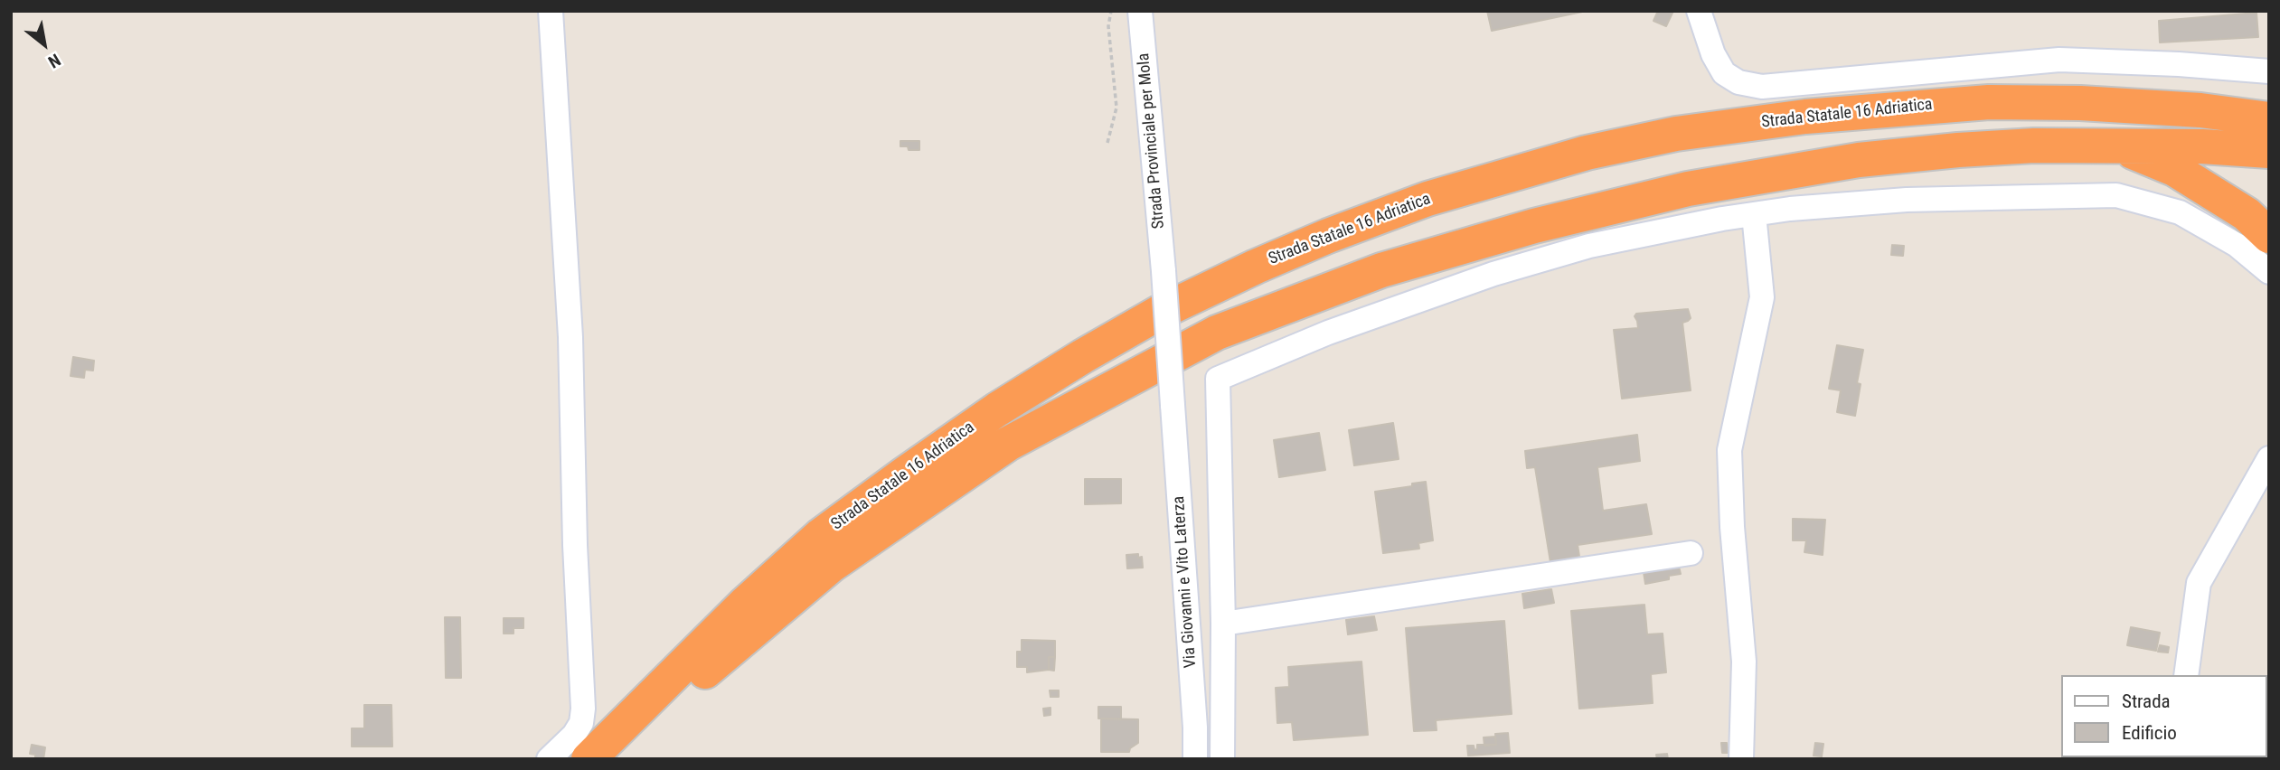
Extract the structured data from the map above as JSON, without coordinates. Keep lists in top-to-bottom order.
{
  "streets": {
    "highway": ["Strada Statale 16 Adriatica"],
    "street": ["Strada Provinciale per Mola", "Via Giovanni e Vito Laterza"]
  },
  "crossings": [
    ["Strada Provinciale per Mola", "Via Giovanni e Vito Laterza"]
  ],
  "legend": ["Strada", "Edificio"],
  "north": "bottom right"
}
